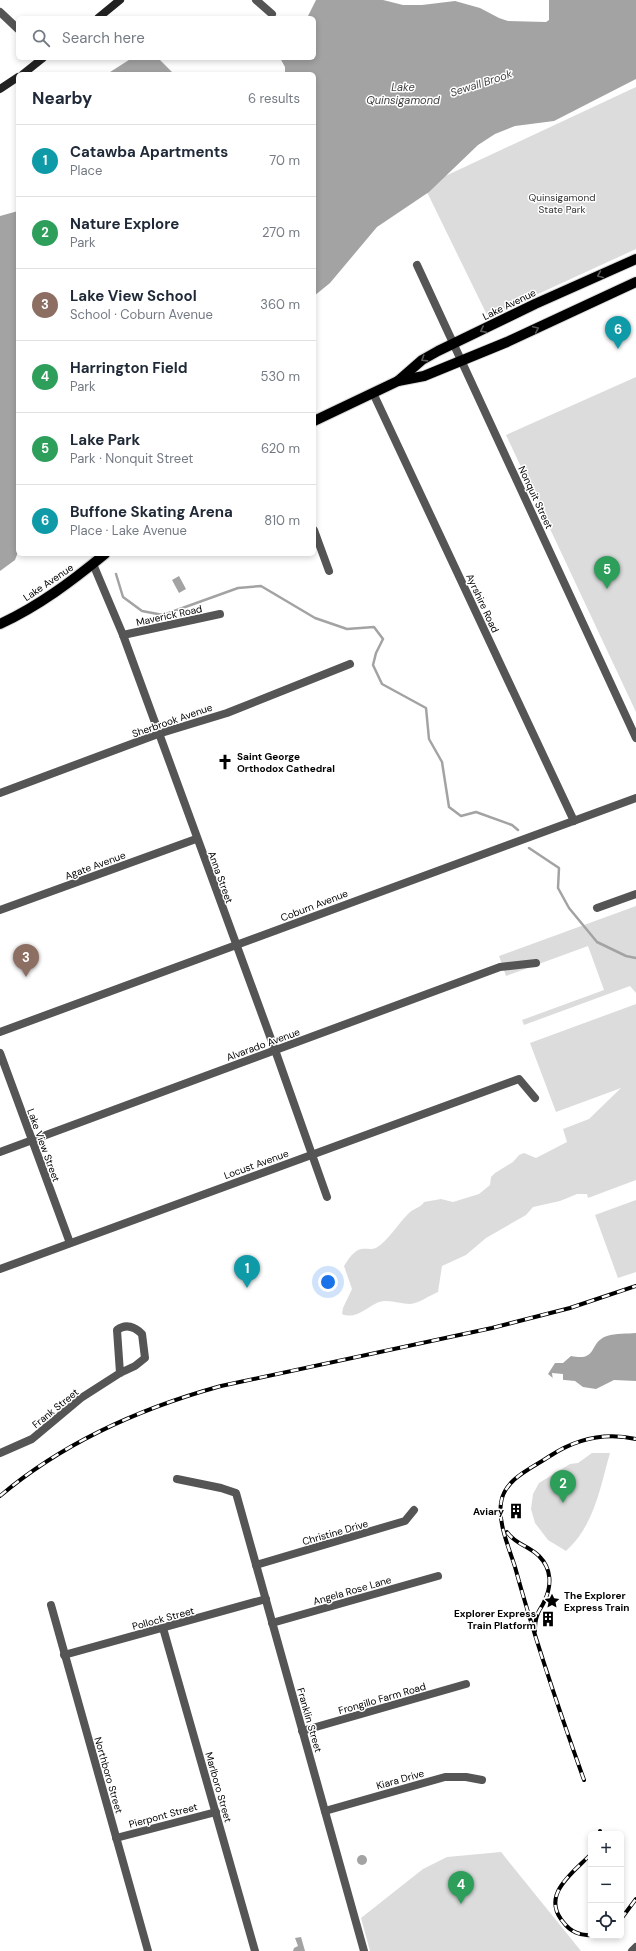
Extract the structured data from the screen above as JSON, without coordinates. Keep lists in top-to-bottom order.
{
  "streets": {
    "main road": ["Lake Avenue"],
    "street": [
      "Nonquit Street",
      "Ayrshire Road",
      "Maverick Road",
      "Sherbrook Avenue",
      "Agate Avenue",
      "Anna Street",
      "Coburn Avenue",
      "Alvarado Avenue",
      "Lake View Street",
      "Locust Avenue",
      "Frank Street",
      "Christine Drive",
      "Angela Rose Lane",
      "Pollock Street",
      "Frongillo Farm Road",
      "Franklin Street",
      "Northboro Street",
      "Kiara Drive",
      "Marlboro Street",
      "Pierpont Street"
    ]
  },
  "crossings": [
    ["Lake Avenue", "Nonquit Street"],
    ["Lake Avenue", "Ayrshire Road"],
    ["Lake Avenue", "Anna Street"],
    ["Ayrshire Road", "Coburn Avenue"],
    ["Maverick Road", "Anna Street"],
    ["Sherbrook Avenue", "Anna Street"],
    ["Agate Avenue", "Anna Street"],
    ["Anna Street", "Coburn Avenue"],
    ["Anna Street", "Alvarado Avenue"],
    ["Anna Street", "Locust Avenue"],
    ["Alvarado Avenue", "Lake View Street"],
    ["Lake View Street", "Locust Avenue"],
    ["Christine Drive", "Franklin Street"],
    ["Angela Rose Lane", "Franklin Street"],
    ["Pollock Street", "Franklin Street"],
    ["Pollock Street", "Northboro Street"],
    ["Pollock Street", "Marlboro Street"],
    ["Frongillo Farm Road", "Franklin Street"],
    ["Franklin Street", "Kiara Drive"],
    ["Northboro Street", "Pierpont Street"],
    ["Marlboro Street", "Pierpont Street"]
  ],
  "water": ["Sewall Brook", "Lake Quinsigamond"],
  "parks": ["Quinsigamond State Park"],
  "places": {
    "church": ["Saint George Orthodox Cathedral"],
    "building": ["Aviary", "Explorer Express Train Platform"],
    "place": ["The Explorer Express Train"]
  },
  "page": {
    "search": "Search here",
    "heading": ["Nearby", "6 results"],
    "list": [
      {
        "mark": "1",
        "name": "Catawba Apartments",
        "note": "Place",
        "value": "70 m"
      },
      {
        "mark": "2",
        "name": "Nature Explore",
        "note": "Park",
        "value": "270 m"
      },
      {
        "mark": "3",
        "name": "Lake View School",
        "note": "School · Coburn Avenue",
        "value": "360 m"
      },
      {
        "mark": "4",
        "name": "Harrington Field",
        "note": "Park",
        "value": "530 m"
      },
      {
        "mark": "5",
        "name": "Lake Park",
        "note": "Park · Nonquit Street",
        "value": "620 m"
      },
      {
        "mark": "6",
        "name": "Buffone Skating Arena",
        "note": "Place · Lake Avenue",
        "value": "810 m"
      }
    ],
    "pins": [
      "6",
      "5",
      "3",
      "1",
      "2",
      "4"
    ],
    "map_buttons": ["+", "−"]
  }
}
